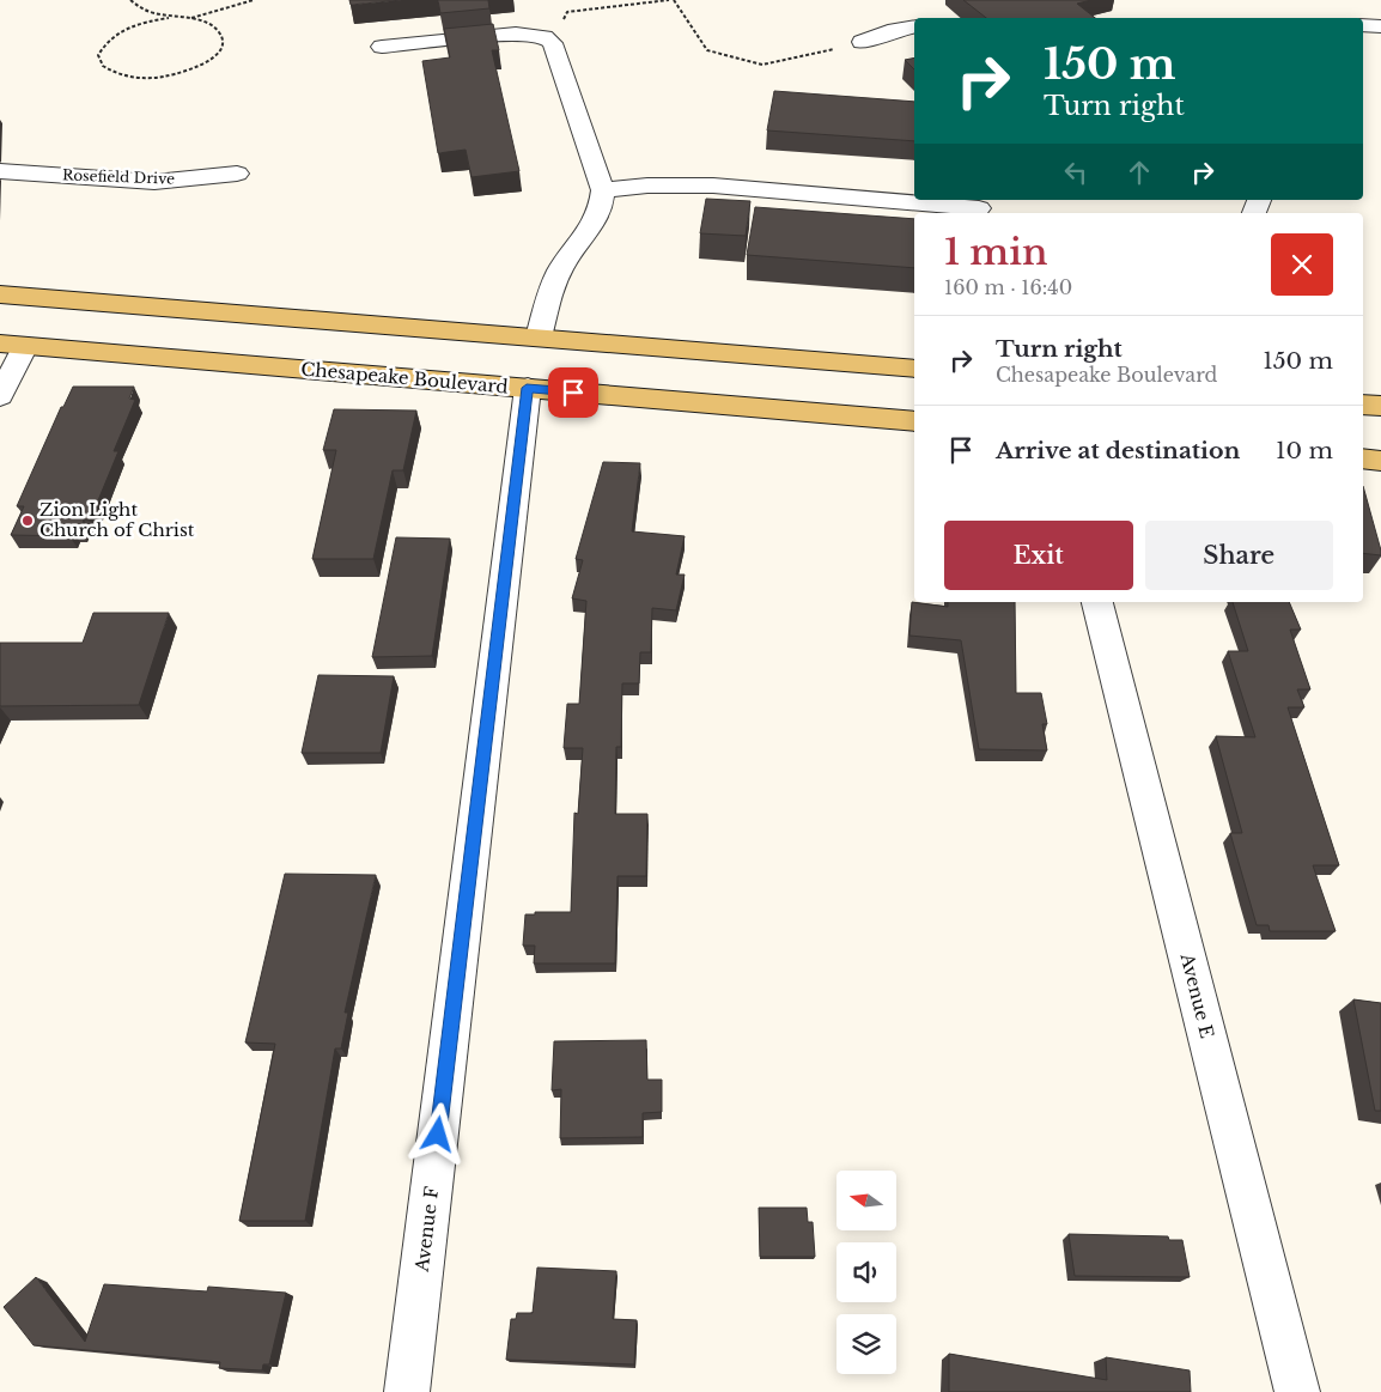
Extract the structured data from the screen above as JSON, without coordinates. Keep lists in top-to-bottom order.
{
  "streets": {
    "main road": ["Chesapeake Boulevard"],
    "street": ["Rosefield Drive", "Avenue E", "Avenue F"]
  },
  "crossings": [
    ["Chesapeake Boulevard", "Avenue F"]
  ],
  "places": ["Zion Light Church of Christ"],
  "north": "left",
  "page": {
    "turn": ["150 m", "Turn right"],
    "heading": ["1 min", "160 m · 16:40"],
    "list": [
      {
        "name": "Turn right",
        "note": "Chesapeake Boulevard",
        "value": "150 m"
      },
      {
        "name": "Arrive at destination",
        "value": "10 m"
      }
    ],
    "buttons": ["Exit", "Share"]
  }
}
